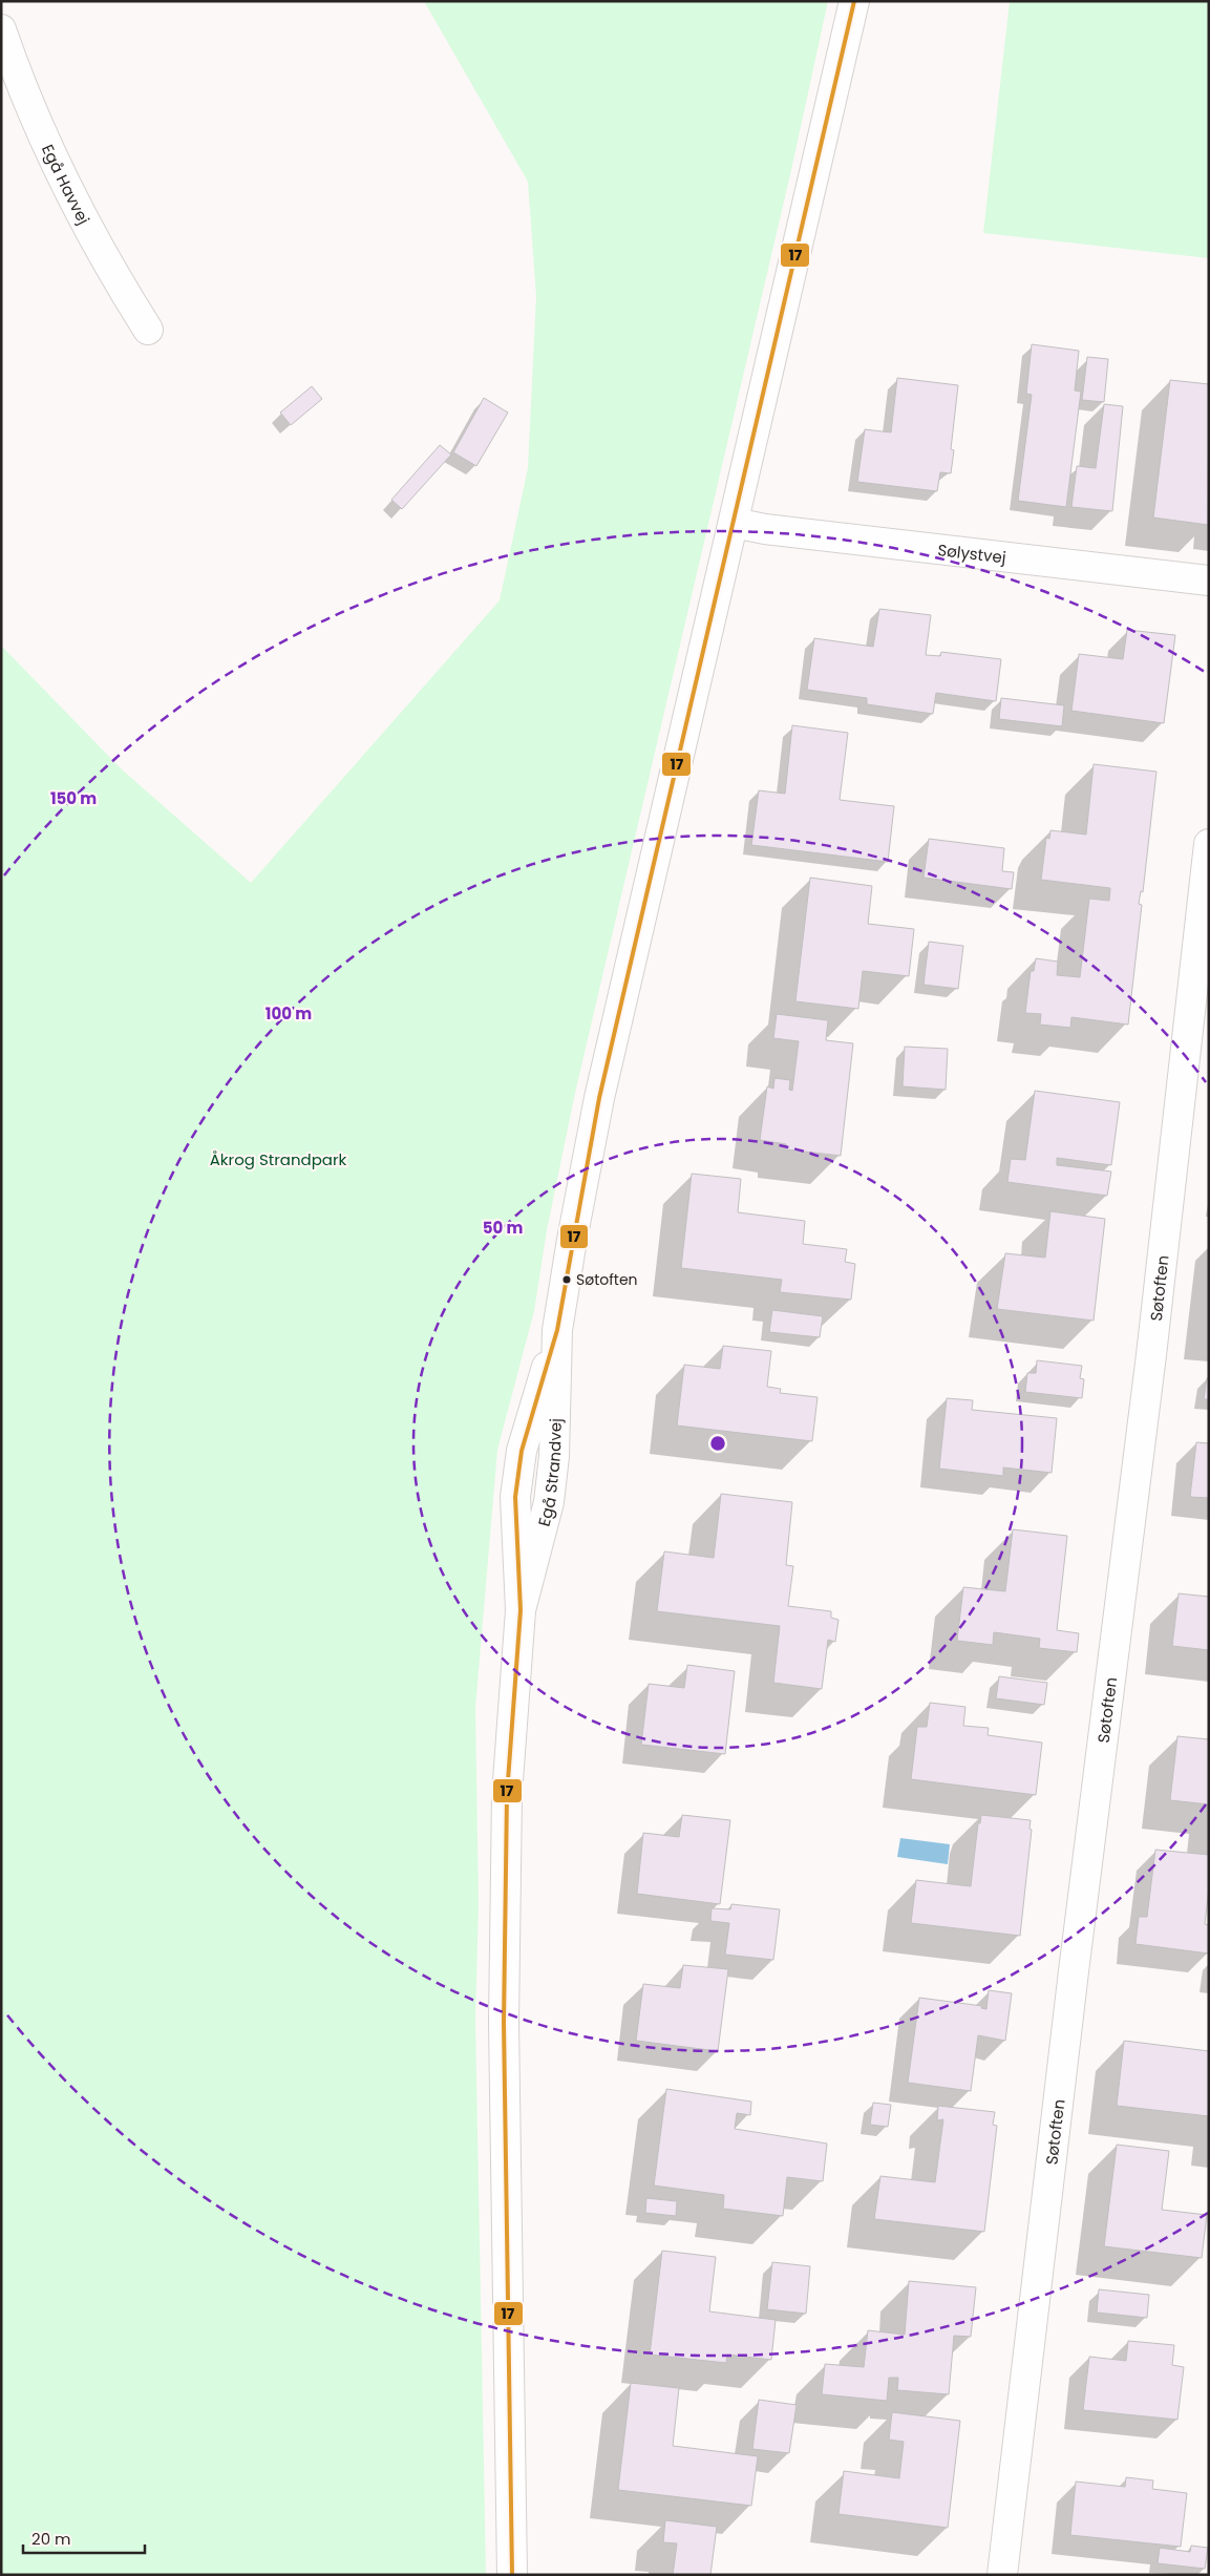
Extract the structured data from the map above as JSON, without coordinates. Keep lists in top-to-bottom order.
{
  "streets": {
    "street": [
      "Egå Havvej",
      "Sølystvej",
      "Søtoften",
      "Egå Strandvej"
    ]
  },
  "crossings": [
    ["Sølystvej", "Egå Strandvej"]
  ],
  "parks": ["Åkrog Strandpark"],
  "places": ["Søtoften"],
  "lines": ["transit line 17"],
  "scale_bar": "20 m",
  "rings": ["150 m", "100 m", "50 m"]
}
